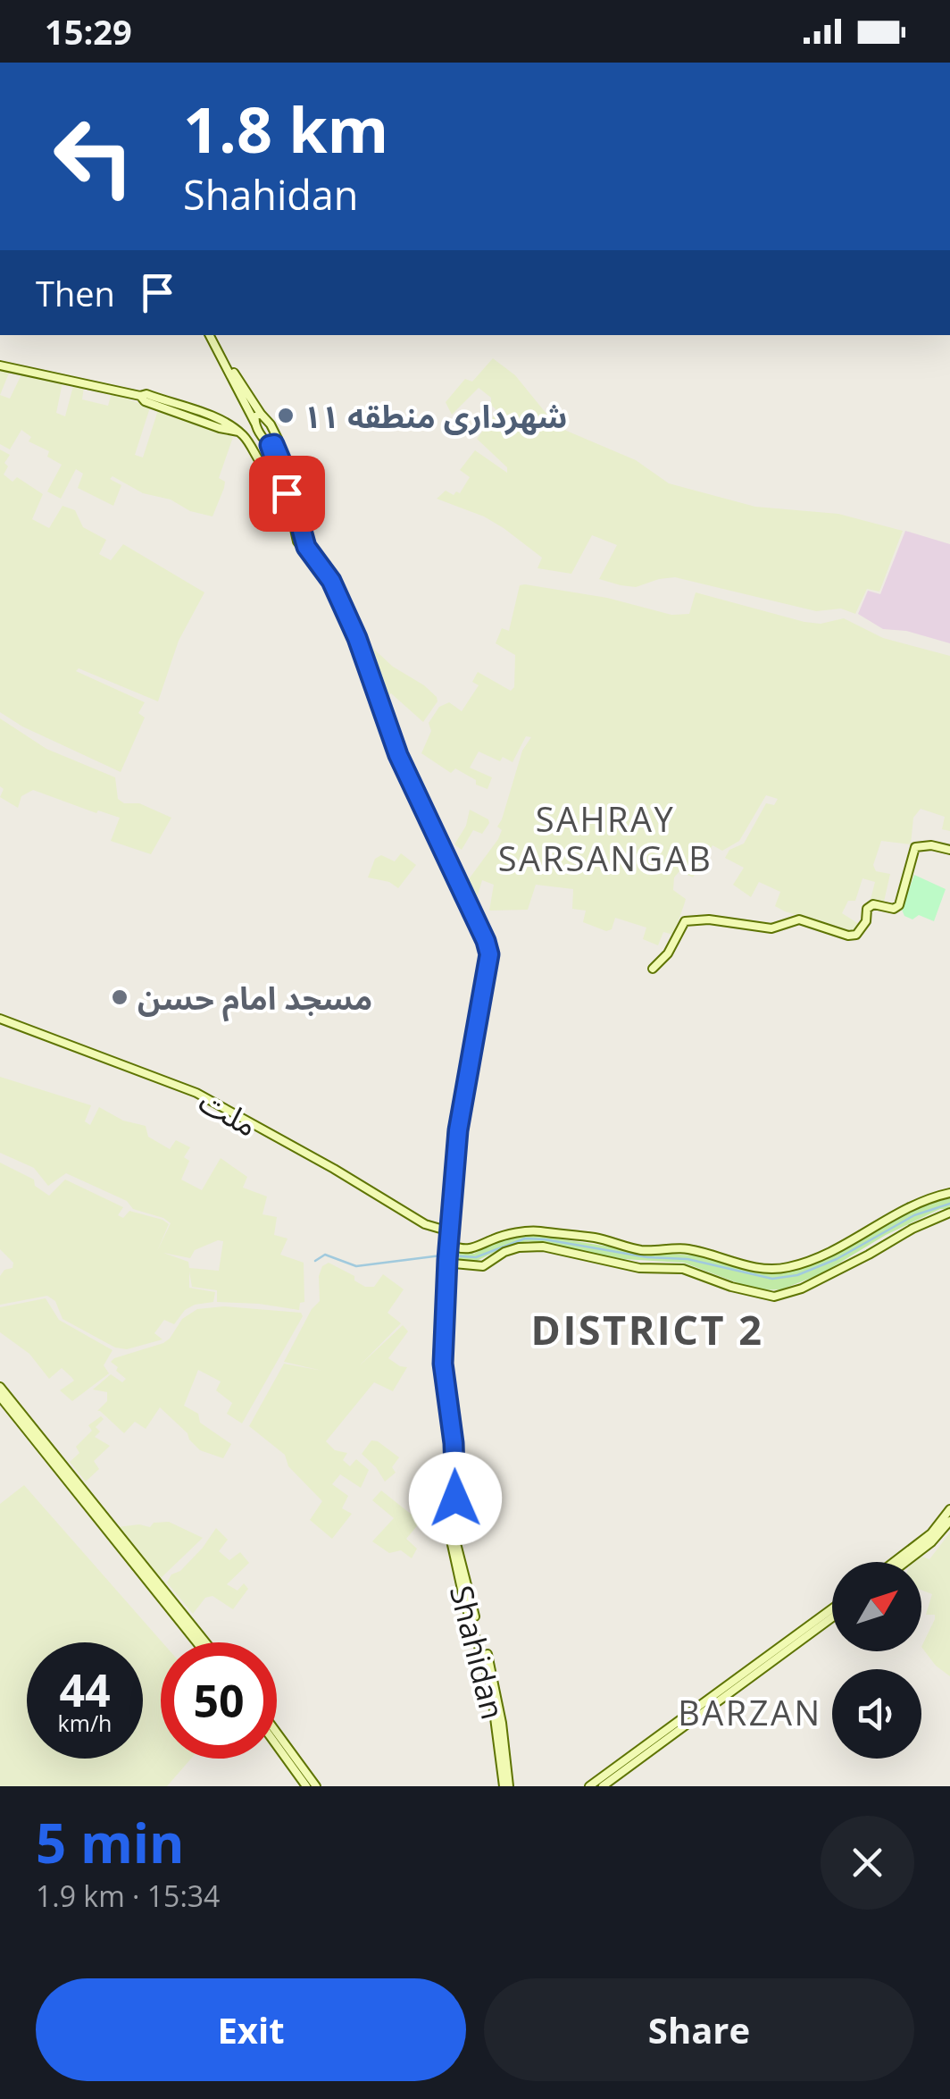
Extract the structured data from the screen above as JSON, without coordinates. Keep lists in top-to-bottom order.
{
  "streets": {
    "main road": ["ملت", "Shahidan"]
  },
  "crossings": [
    ["ملت", "Shahidan"]
  ],
  "districts": ["SAHRAY SARSANGAB", "DISTRICT 2", "BARZAN"],
  "places": ["شهرداری منطقه ۱۱", "مسجد امام حسن"],
  "north": "top right",
  "page": {
    "status": "15:29",
    "turn": ["1.8 km", "Shahidan"],
    "then": "Then",
    "speed": "44 km/h",
    "limit": "50",
    "heading": ["5 min", "1.9 km · 15:34"],
    "buttons": ["Exit", "Share"]
  }
}
